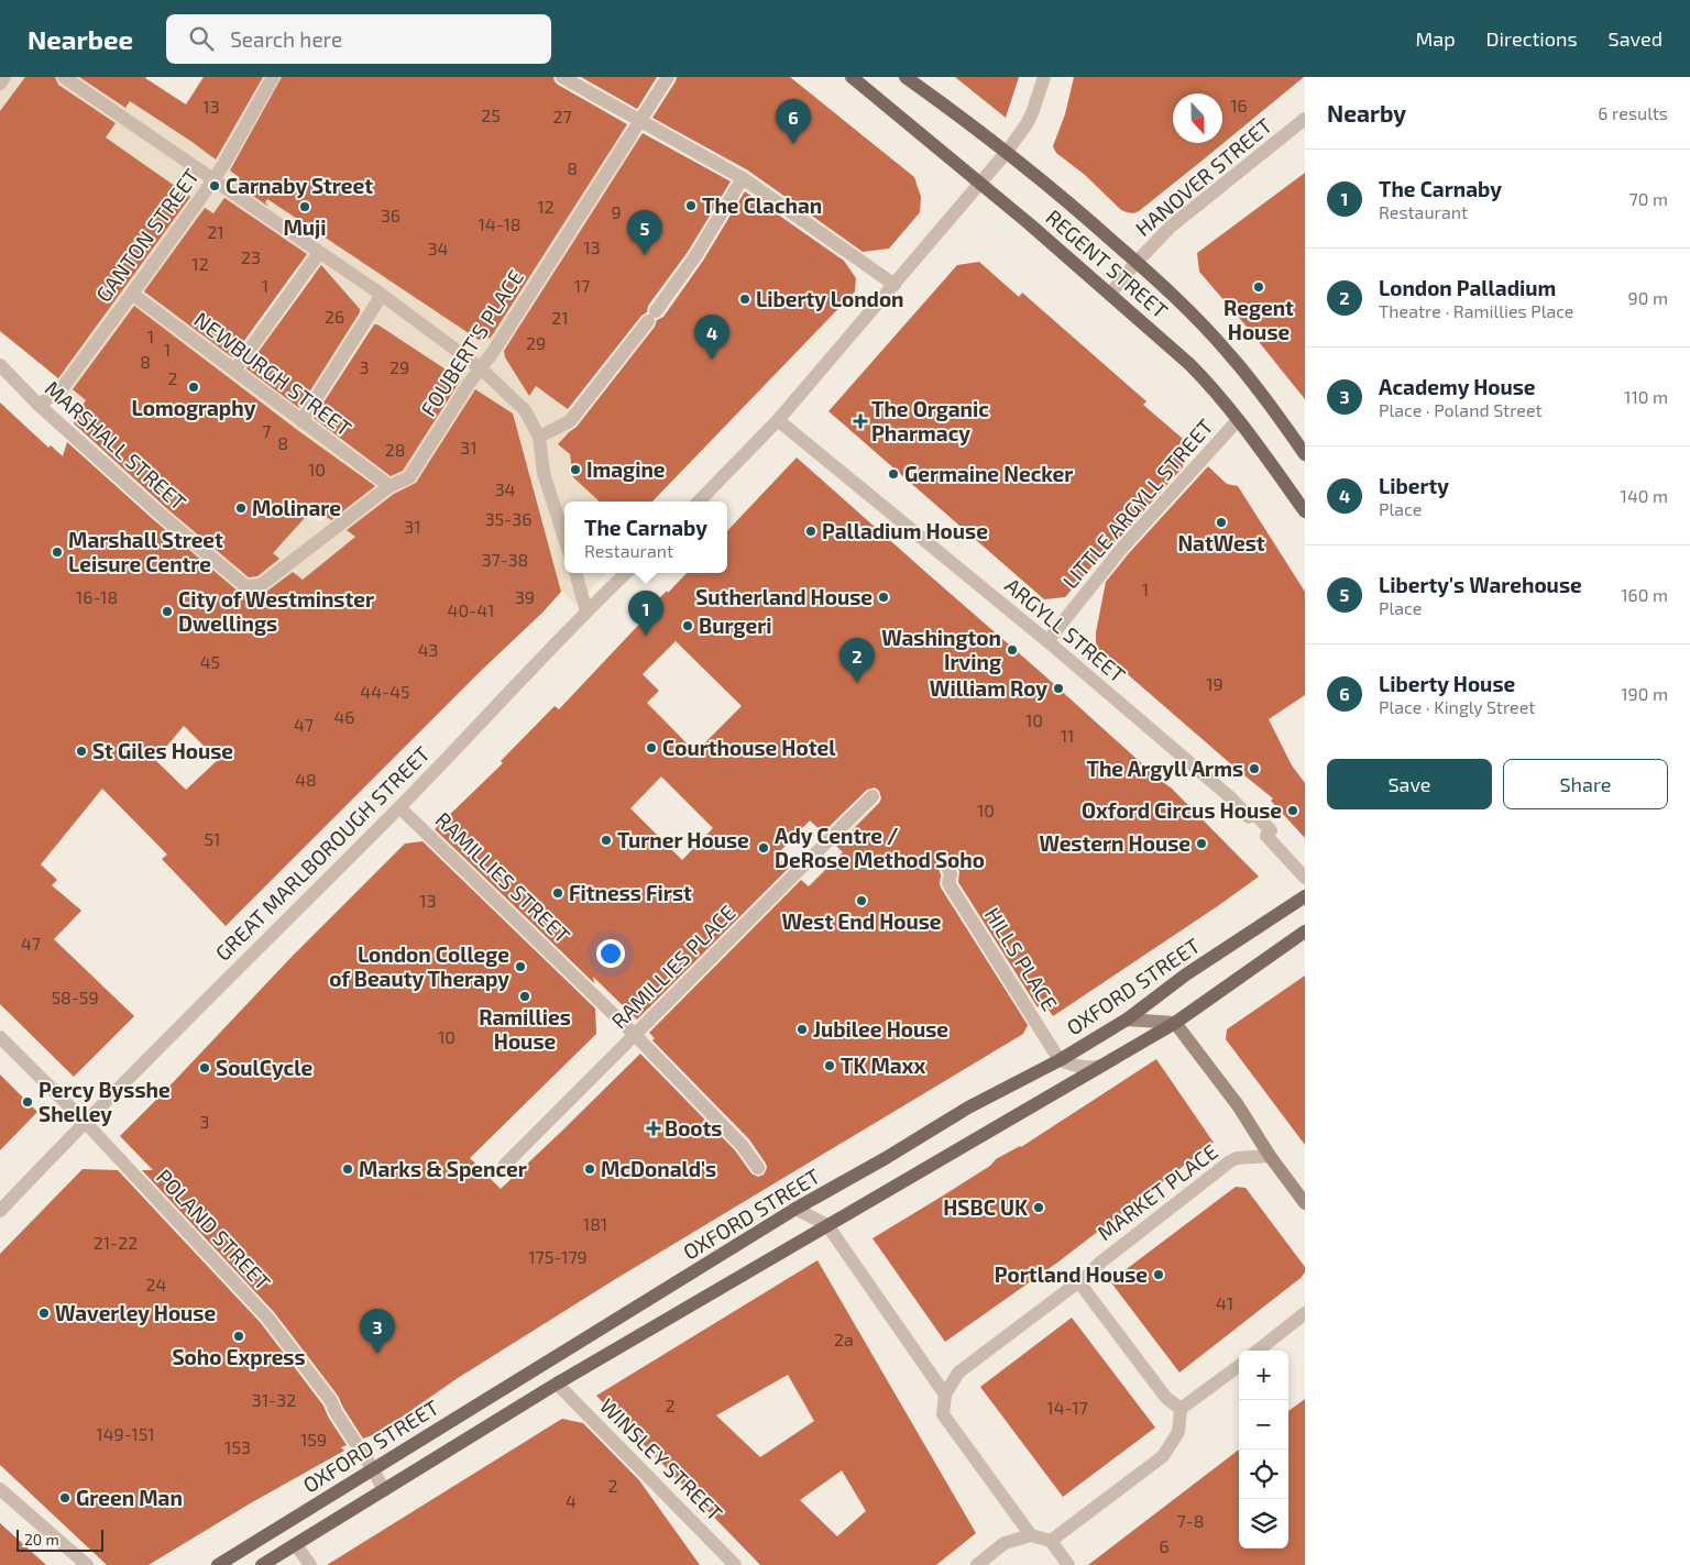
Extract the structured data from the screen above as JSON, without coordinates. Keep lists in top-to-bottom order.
{
  "streets": {
    "main road": ["REGENT STREET", "OXFORD STREET"],
    "street": [
      "HANOVER STREET",
      "GANTON STREET",
      "FOUBERT'S PLACE",
      "NEWBURGH STREET",
      "MARSHALL STREET",
      "LITTLE ARGYLL STREET",
      "ARGYLL STREET",
      "GREAT MARLBOROUGH STREET",
      "RAMILLIES STREET",
      "HILLS PLACE",
      "RAMILLIES PLACE",
      "MARKET PLACE",
      "POLAND STREET",
      "WINSLEY STREET"
    ]
  },
  "crossings": [
    ["HANOVER STREET", "REGENT STREET"],
    ["GANTON STREET", "NEWBURGH STREET"],
    ["GANTON STREET", "MARSHALL STREET"],
    ["REGENT STREET", "LITTLE ARGYLL STREET"],
    ["FOUBERT'S PLACE", "NEWBURGH STREET"],
    ["FOUBERT'S PLACE", "MARSHALL STREET"],
    ["LITTLE ARGYLL STREET", "ARGYLL STREET"],
    ["GREAT MARLBOROUGH STREET", "RAMILLIES STREET"],
    ["GREAT MARLBOROUGH STREET", "POLAND STREET"],
    ["RAMILLIES STREET", "RAMILLIES PLACE"],
    ["HILLS PLACE", "OXFORD STREET"],
    ["OXFORD STREET", "POLAND STREET"]
  ],
  "places": {
    "other": [
      "Carnaby Street",
      "The Clachan",
      "Muji",
      "Regent House",
      "Liberty London",
      "Lomography",
      "Imagine",
      "Germaine Necker",
      "Molinare",
      "NatWest",
      "Palladium House",
      "Marshall Street Leisure Centre",
      "Sutherland House",
      "City of Westminster Dwellings",
      "Burgeri",
      "Washington Irving",
      "William Roy",
      "Courthouse Hotel",
      "St Giles House",
      "The Argyll Arms",
      "Oxford Circus House",
      "Turner House",
      "Western House",
      "Ady Centre / DeRose Method Soho",
      "Fitness First",
      "West End House",
      "London College of Beauty Therapy",
      "Ramillies House",
      "Jubilee House",
      "TK Maxx",
      "SoulCycle",
      "Percy Bysshe Shelley",
      "Marks & Spencer",
      "McDonald's",
      "HSBC UK",
      "Portland House",
      "Waverley House",
      "Soho Express",
      "Green Man"
    ],
    "health": ["The Organic Pharmacy", "Boots"]
  },
  "house_numbers": [
    "16",
    "13",
    "25",
    "27",
    "8",
    "12",
    "9",
    "36",
    "14-18",
    "21",
    "13",
    "34",
    "23",
    "12",
    "1",
    "17",
    "26",
    "21",
    "1",
    "29",
    "1",
    "8",
    "3",
    "29",
    "2",
    "7",
    "8",
    "31",
    "28",
    "10",
    "34",
    "35-36",
    "31",
    "37-38",
    "1",
    "16-18",
    "39",
    "40-41",
    "43",
    "45",
    "19",
    "44-45",
    "46",
    "10",
    "47",
    "11",
    "48",
    "10",
    "51",
    "13",
    "47",
    "58-59",
    "10",
    "3",
    "181",
    "21-22",
    "175-179",
    "24",
    "41",
    "2a",
    "31-32",
    "2",
    "14-17",
    "149-151",
    "159",
    "153",
    "2",
    "4",
    "7-8",
    "6"
  ],
  "scale_bar": "20 m",
  "north": "bottom",
  "page": {
    "header": "Nearbee",
    "search": "Search here",
    "nav": ["Map", "Directions", "Saved"],
    "heading": ["Nearby", "6 results"],
    "pins": [
      "6",
      "5",
      "4",
      "1",
      "2",
      "3"
    ],
    "list": [
      {
        "mark": "1",
        "name": "The Carnaby",
        "note": "Restaurant",
        "value": "70 m"
      },
      {
        "mark": "2",
        "name": "London Palladium",
        "note": "Theatre · Ramillies Place",
        "value": "90 m"
      },
      {
        "mark": "3",
        "name": "Academy House",
        "note": "Place · Poland Street",
        "value": "110 m"
      },
      {
        "mark": "4",
        "name": "Liberty",
        "note": "Place",
        "value": "140 m"
      },
      {
        "mark": "5",
        "name": "Liberty's Warehouse",
        "note": "Place",
        "value": "160 m"
      },
      {
        "mark": "6",
        "name": "Liberty House",
        "note": "Place · Kingly Street",
        "value": "190 m"
      }
    ],
    "popup": ["The Carnaby", "Restaurant"],
    "buttons": ["Save", "Share"],
    "map_buttons": ["+", "−"],
    "scale": "20 m"
  }
}
